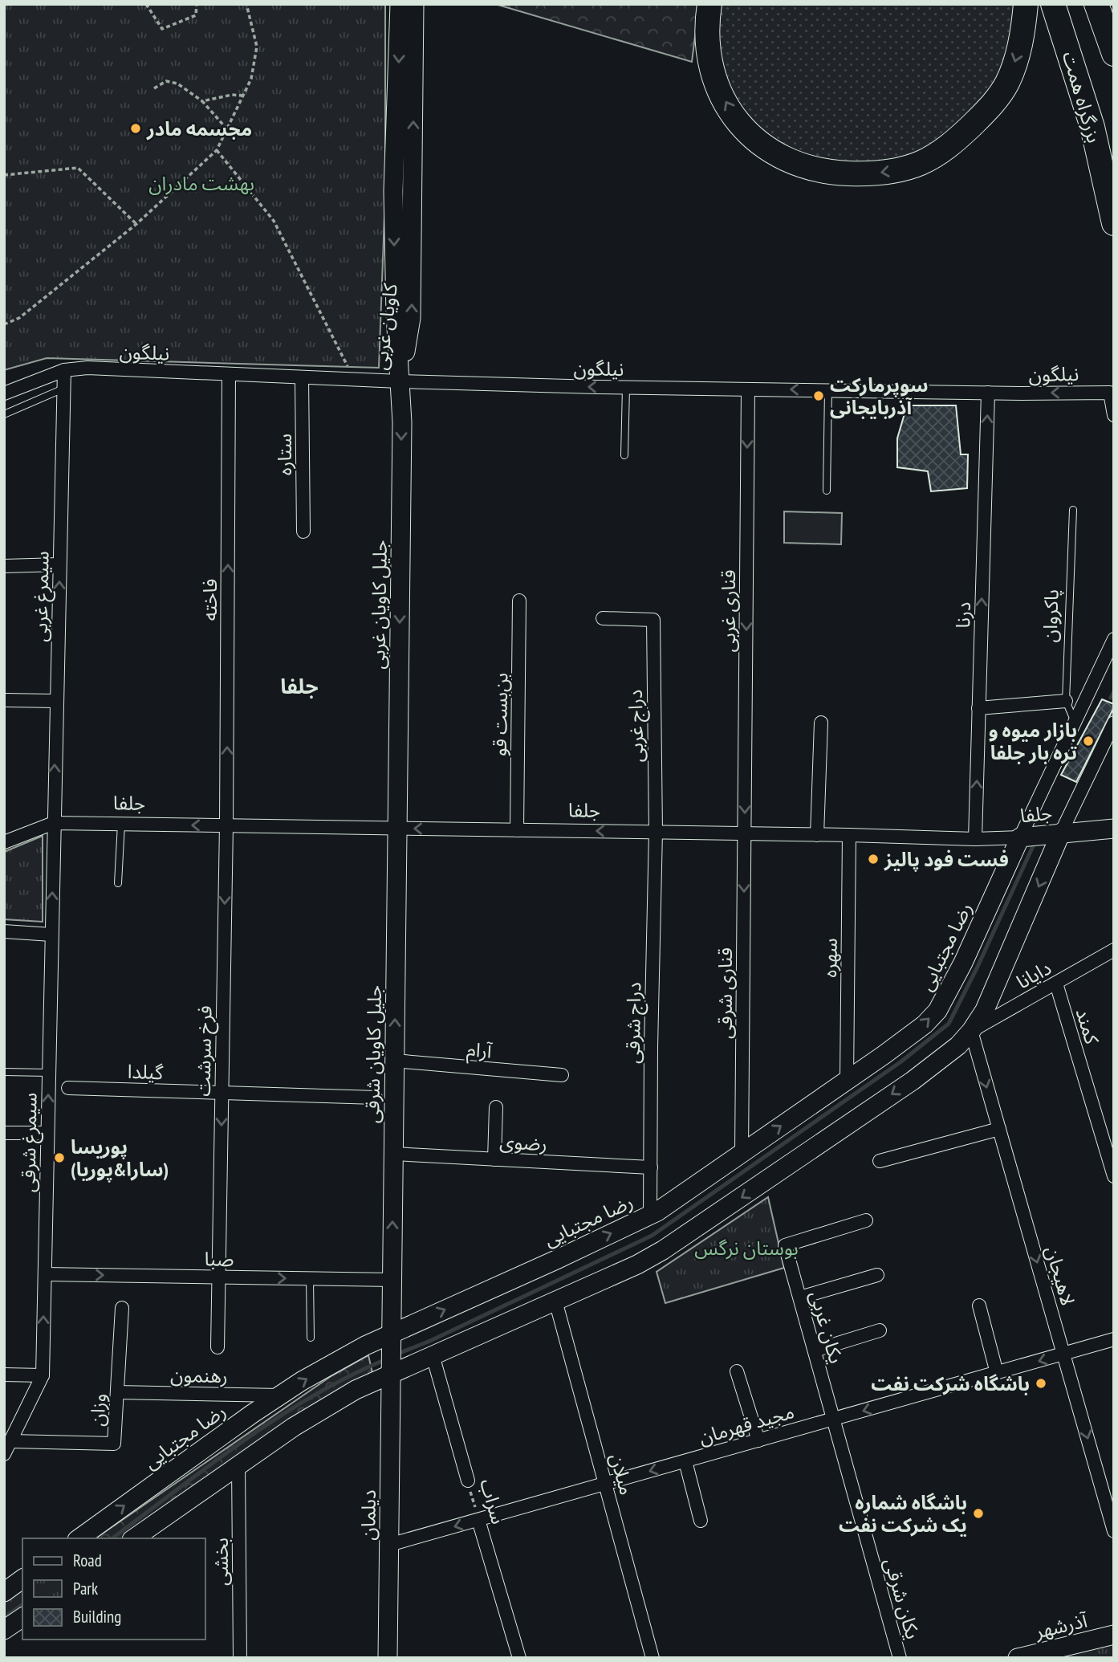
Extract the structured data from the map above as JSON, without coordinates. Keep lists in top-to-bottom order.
{
  "streets": {
    "highway": ["بزرگراه همت"],
    "main road": [
      "کاویان غربی",
      "جلیل کاویان غربی",
      "جلفا",
      "رضا مجتبایی",
      "جلیل کاویان شرقی",
      "دیلمان",
      "آذرشهر"
    ],
    "street": [
      "نیلگون",
      "ستاره",
      "سیمرغ غربی",
      "فاخته",
      "قناری غربی",
      "درنا",
      "بن‌بست قو",
      "دراج غربی",
      "سهره",
      "دایانا",
      "قناری شرقی",
      "دراج شرقی",
      "کمند",
      "آرام",
      "فرخ سرشت",
      "گیلدا",
      "سیمرغ شرقی",
      "رضوی",
      "صبا",
      "لاهیجان",
      "یکان غربی",
      "رهنمون",
      "وزان",
      "مجید قهرمان",
      "میلان",
      "سراب",
      "بخشی",
      "یکان شرقی"
    ],
    "lane": ["پاکروان"]
  },
  "crossings": [
    ["کاویان غربی", "نیلگون"],
    ["کاویان غربی", "جلیل کاویان غربی"],
    ["نیلگون", "ستاره"],
    ["نیلگون", "سیمرغ غربی"],
    ["نیلگون", "فاخته"],
    ["نیلگون", "جلیل کاویان غربی"],
    ["نیلگون", "قناری غربی"],
    ["نیلگون", "درنا"],
    ["سیمرغ غربی", "جلفا"],
    ["سیمرغ غربی", "سیمرغ شرقی"],
    ["فاخته", "جلفا"],
    ["فاخته", "فرخ سرشت"],
    ["جلیل کاویان غربی", "جلفا"],
    ["جلیل کاویان غربی", "جلیل کاویان شرقی"],
    ["قناری غربی", "جلفا"],
    ["قناری غربی", "قناری شرقی"],
    ["درنا", "جلفا"],
    ["بن‌بست قو", "جلفا"],
    ["دراج غربی", "جلفا"],
    ["دراج غربی", "دراج شرقی"],
    ["جلفا", "رضا مجتبایی"],
    ["جلفا", "سهره"],
    ["جلفا", "قناری شرقی"],
    ["جلفا", "دراج شرقی"],
    ["جلفا", "فرخ سرشت"],
    ["جلفا", "جلیل کاویان شرقی"],
    ["جلفا", "سیمرغ شرقی"],
    ["رضا مجتبایی", "سهره"],
    ["رضا مجتبایی", "قناری شرقی"],
    ["رضا مجتبایی", "دراج شرقی"],
    ["رضا مجتبایی", "جلیل کاویان شرقی"],
    ["رضا مجتبایی", "رهنمون"],
    ["رضا مجتبایی", "دیلمان"],
    ["دایانا", "کمند"],
    ["دایانا", "لاهیجان"],
    ["دراج شرقی", "رضوی"],
    ["آرام", "جلیل کاویان شرقی"],
    ["فرخ سرشت", "گیلدا"],
    ["فرخ سرشت", "صبا"],
    ["جلیل کاویان شرقی", "رضوی"],
    ["جلیل کاویان شرقی", "صبا"],
    ["جلیل کاویان شرقی", "دیلمان"],
    ["سیمرغ شرقی", "صبا"],
    ["سیمرغ شرقی", "وزان"],
    ["لاهیجان", "مجید قهرمان"],
    ["یکان غربی", "مجید قهرمان"],
    ["یکان غربی", "یکان شرقی"],
    ["رهنمون", "وزان"],
    ["مجید قهرمان", "میلان"],
    ["مجید قهرمان", "سراب"],
    ["مجید قهرمان", "دیلمان"],
    ["مجید قهرمان", "یکان شرقی"]
  ],
  "one_way": [
    "نیلگون",
    "سیمرغ غربی",
    "فاخته",
    "جلیل کاویان غربی",
    "قناری غربی",
    "قناری شرقی",
    "فرخ سرشت",
    "جلیل کاویان شرقی",
    "سیمرغ شرقی",
    "صبا",
    "لاهیجان",
    "مجید قهرمان"
  ],
  "districts": ["جلفا"],
  "parks": ["بهشت مادران", "بوستان نرگس"],
  "places": [
    "مجسمه مادر",
    "سوپرمارکت آذربایجانی",
    "بازار میوه و تره بار جلفا",
    "فست فود پالیز",
    "پوریسا (سارا&پوریا)",
    "باشگاه شرکت نفت",
    "باشگاه شماره یک شرکت نفت"
  ],
  "legend": ["Road", "Park", "Building"]
}
